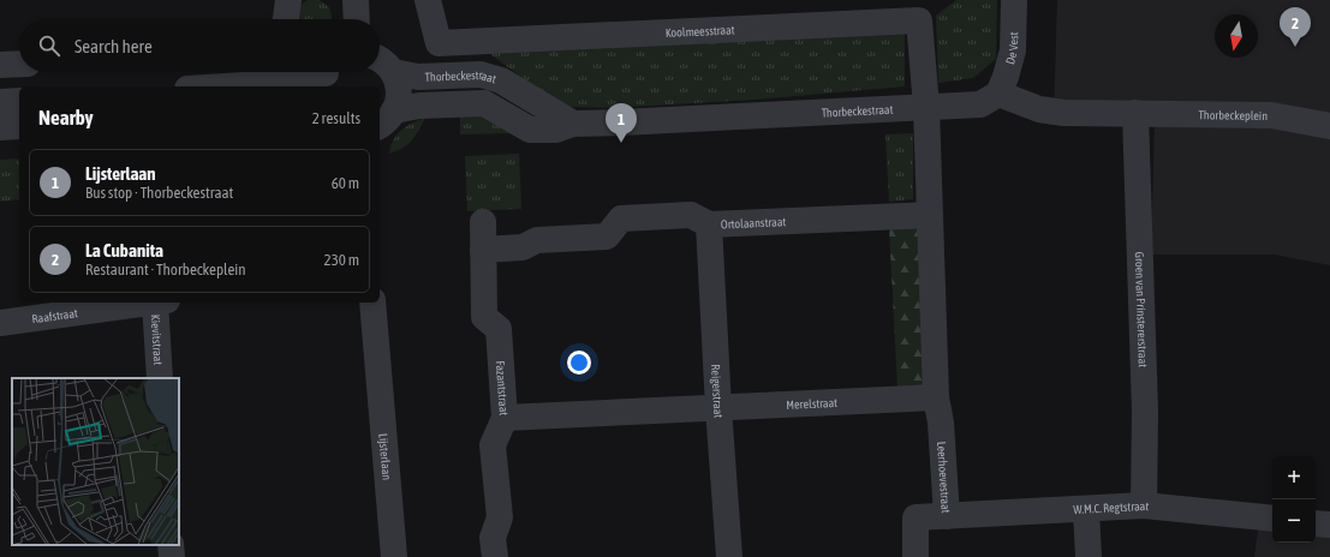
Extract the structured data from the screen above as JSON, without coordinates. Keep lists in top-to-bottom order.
{
  "streets": {
    "street": [
      "Koolmeesstraat",
      "De Vest",
      "Thorbeckestraat",
      "Thorbeckeplein",
      "Ortolaanstraat",
      "Groen van Prinstererstraat",
      "Raafstraat",
      "Kievitstraat",
      "Fazantstraat",
      "Reigerstraat",
      "Merelstraat",
      "Lijsterlaan",
      "Leerhoevestraat",
      "W.M.C. Regtstraat"
    ]
  },
  "crossings": [
    ["Koolmeesstraat", "Thorbeckestraat"],
    ["De Vest", "Thorbeckestraat"],
    ["Thorbeckeplein", "Groen van Prinstererstraat"],
    ["Ortolaanstraat", "Fazantstraat"],
    ["Ortolaanstraat", "Reigerstraat"],
    ["Groen van Prinstererstraat", "W.M.C. Regtstraat"],
    ["Fazantstraat", "Merelstraat"],
    ["Reigerstraat", "Merelstraat"],
    ["Merelstraat", "Leerhoevestraat"],
    ["Leerhoevestraat", "W.M.C. Regtstraat"]
  ],
  "north": "bottom",
  "page": {
    "pins": ["2", "1"],
    "search": "Search here",
    "heading": ["Nearby", "2 results"],
    "list": [
      {
        "mark": "1",
        "name": "Lijsterlaan",
        "note": "Bus stop · Thorbeckestraat",
        "value": "60 m"
      },
      {
        "mark": "2",
        "name": "La Cubanita",
        "note": "Restaurant · Thorbeckeplein",
        "value": "230 m"
      }
    ],
    "map_buttons": ["+", "−"]
  }
}
